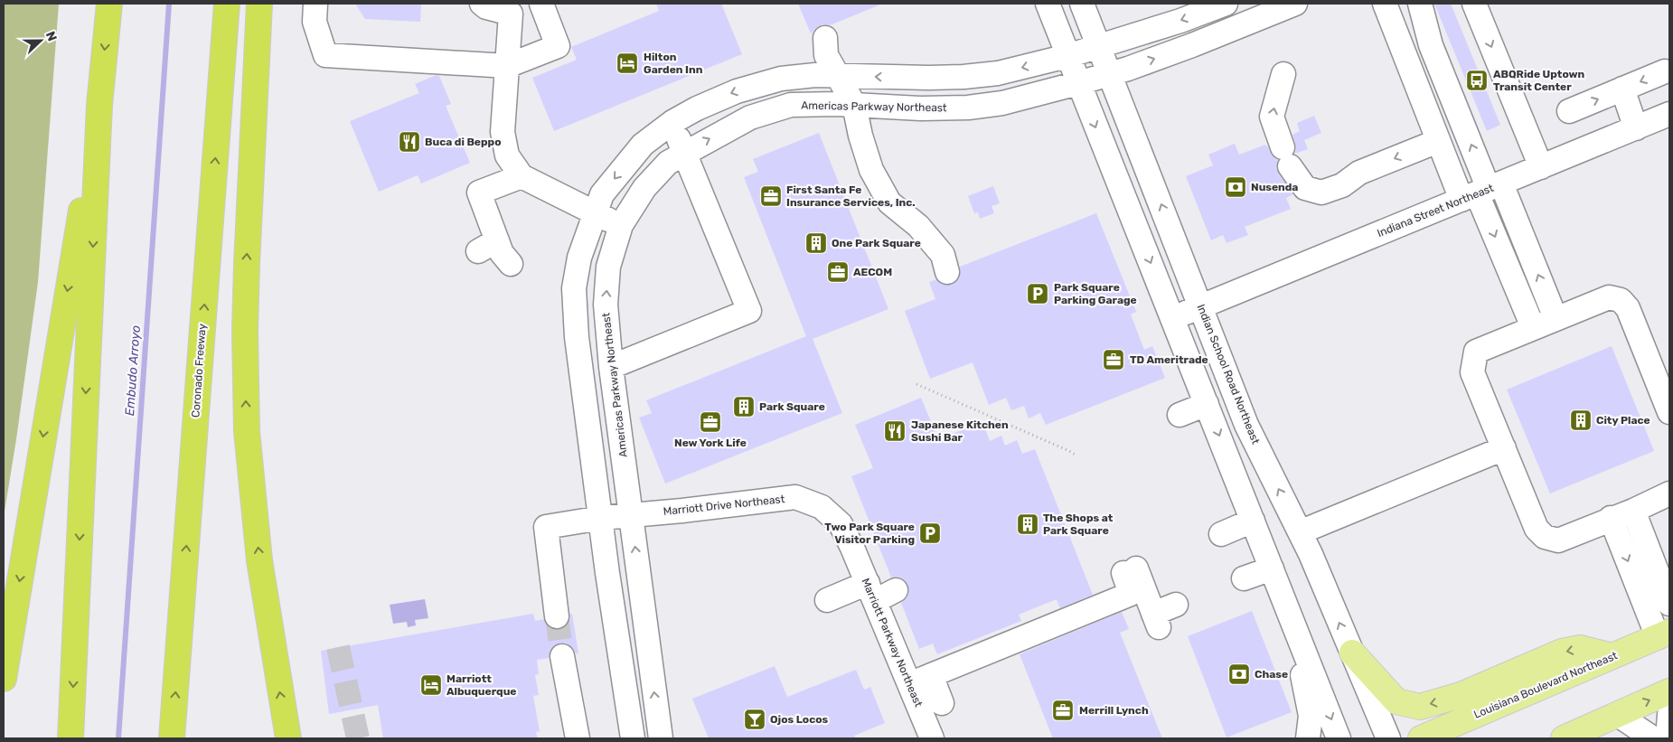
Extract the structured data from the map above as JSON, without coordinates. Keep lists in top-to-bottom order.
{
  "streets": {
    "highway": ["Coronado Freeway"],
    "main road": ["Louisiana Boulevard Northeast"],
    "street": [
      "Americas Parkway Northeast",
      "Indiana Street Northeast",
      "Indian School Road Northeast",
      "Marriott Drive Northeast",
      "Marriott Parkway Northeast"
    ]
  },
  "crossings": [
    ["Americas Parkway Northeast", "Indian School Road Northeast"],
    ["Americas Parkway Northeast", "Marriott Drive Northeast"],
    ["Indiana Street Northeast", "Indian School Road Northeast"],
    ["Marriott Drive Northeast", "Marriott Parkway Northeast"]
  ],
  "water": ["Embudo Arroyo"],
  "places": {
    "hotel": ["Hilton Garden Inn", "Marriott Albuquerque"],
    "bus stop": ["ABQRide Uptown Transit Center"],
    "restaurant": ["Buca di Beppo", "Japanese Kitchen Sushi Bar"],
    "bank": ["Nusenda", "Chase"],
    "office": [
      "First Santa Fe Insurance Services, Inc.",
      "AECOM",
      "TD Ameritrade",
      "New York Life",
      "Merrill Lynch"
    ],
    "building": [
      "One Park Square",
      "Park Square",
      "City Place",
      "The Shops at Park Square"
    ],
    "parking": ["Park Square Parking Garage", "Two Park Square Visitor Parking"],
    "bar": ["Ojos Locos"]
  },
  "north": "right"
}
